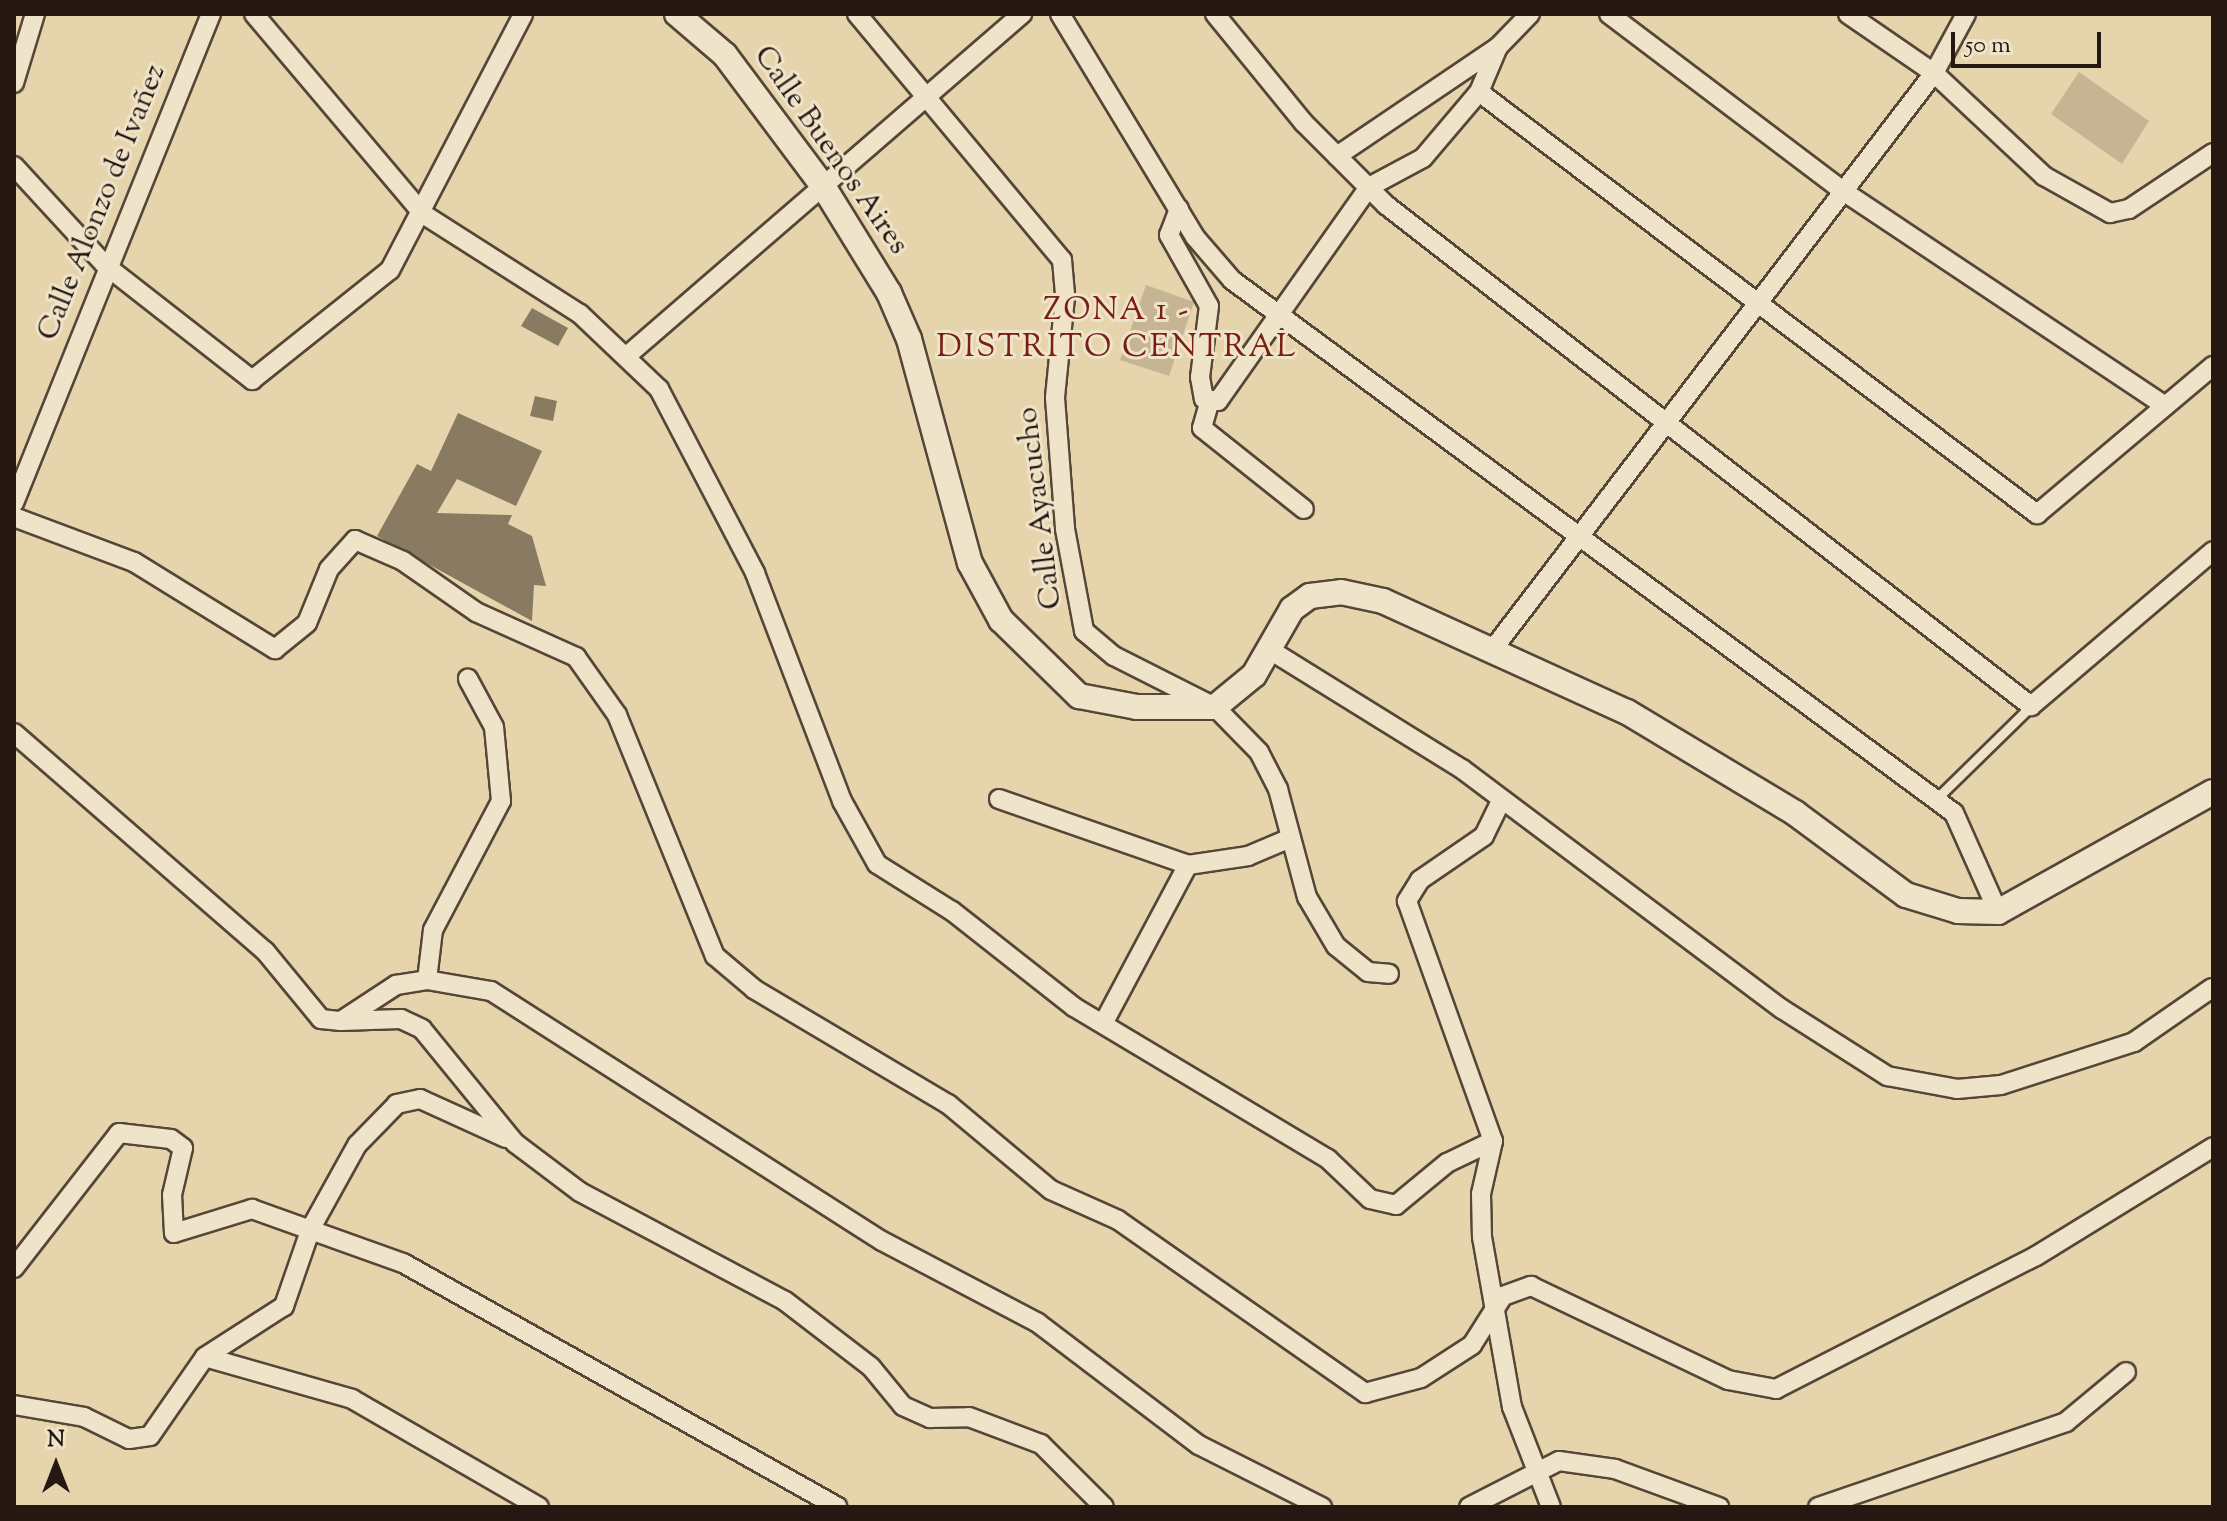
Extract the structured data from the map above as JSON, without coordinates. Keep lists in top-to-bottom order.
{
  "streets": {
    "street": ["Calle Buenos Aires", "Calle Alonzo de Ivañez", "Calle Ayacucho"]
  },
  "crossings": [
    ["Calle Buenos Aires", "Calle Ayacucho"]
  ],
  "districts": ["ZONA 1 - DISTRITO CENTRAL"],
  "scale_bar": "50 m",
  "north": "top"
}
